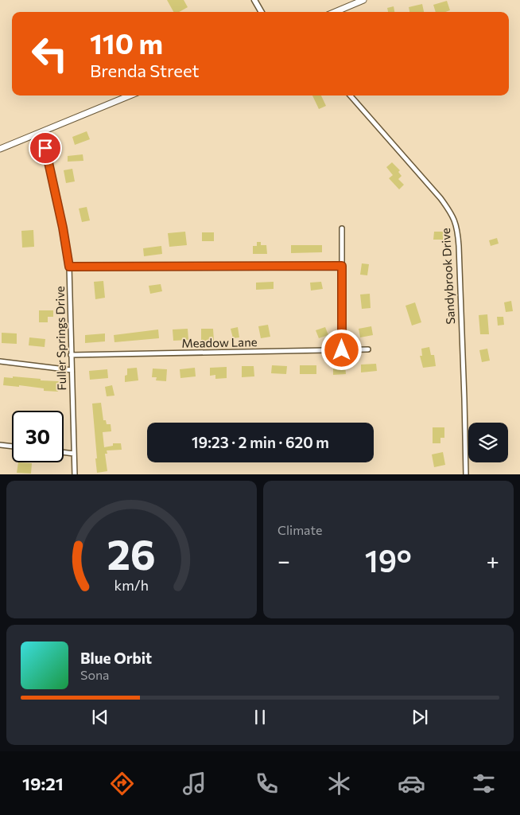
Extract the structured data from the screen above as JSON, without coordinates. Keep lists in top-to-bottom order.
{
  "streets": {
    "street": ["Sandybrook Drive", "Fuller Springs Drive", "Meadow Lane"]
  },
  "crossings": [
    ["Fuller Springs Drive", "Meadow Lane"]
  ],
  "page": {
    "turn": ["110 m", "Brenda Street"],
    "limit": "30",
    "trip": "19:23 · 2 min · 620 m",
    "tile": "Climate",
    "heat": ["−", "19°", "+"],
    "song": ["Blue Orbit", "Sona"],
    "tabs": "19:21",
    "gauge": ["26", "km/h"]
  }
}
